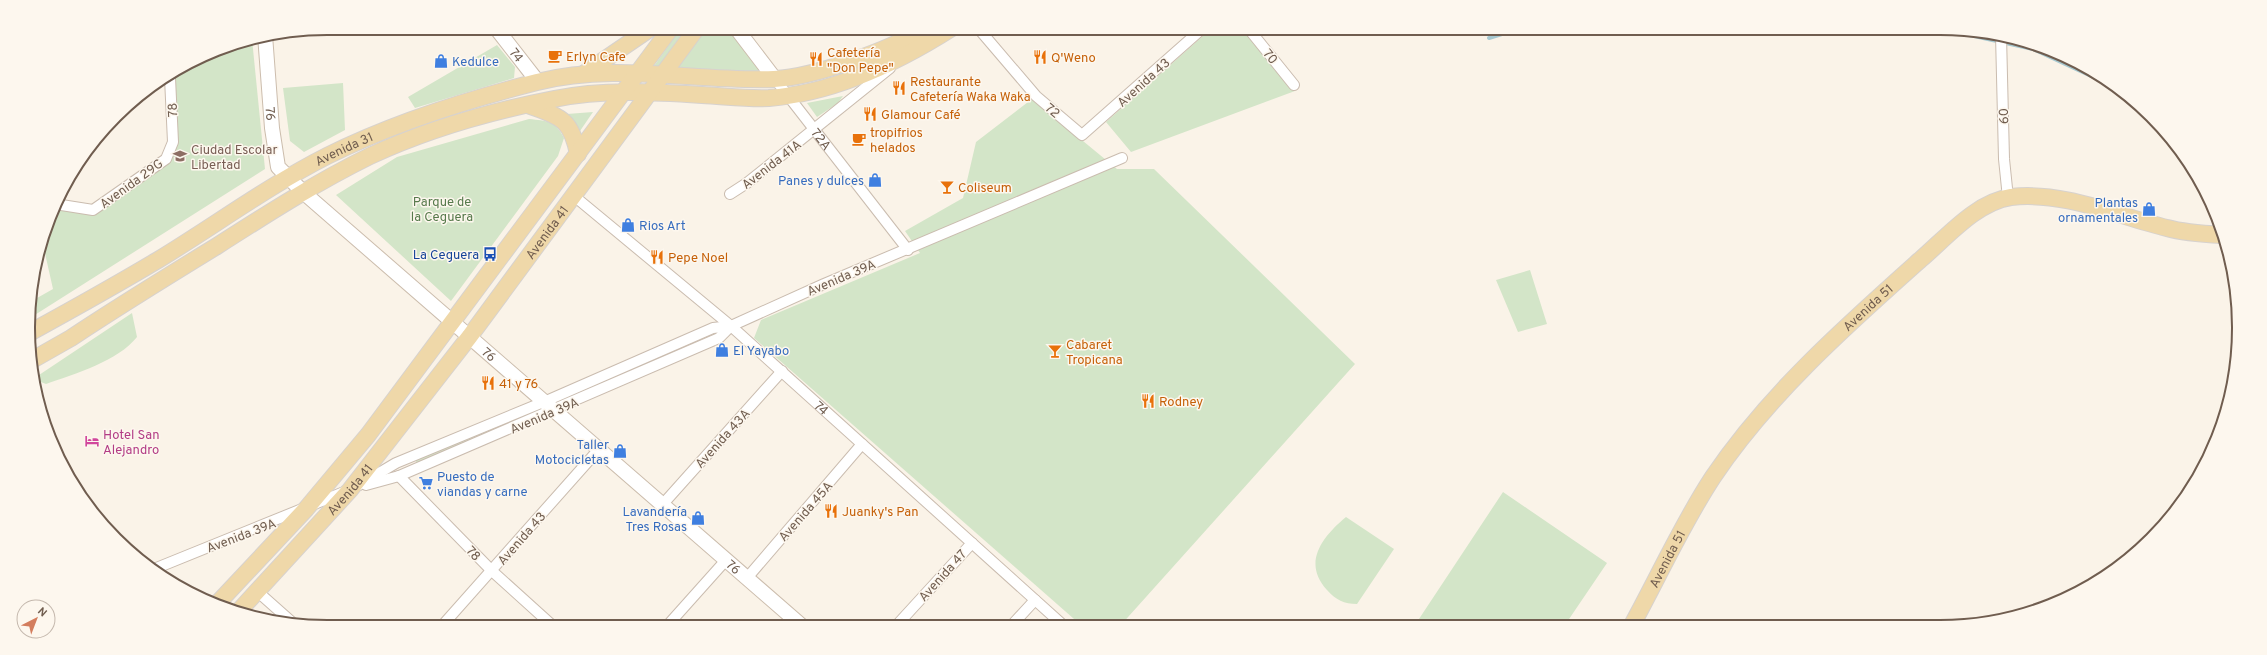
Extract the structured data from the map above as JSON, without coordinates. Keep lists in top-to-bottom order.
{
  "streets": {
    "main road": ["Avenida 31", "Avenida 41", "Avenida 51"],
    "street": [
      "74",
      "70",
      "Avenida 43",
      "78",
      "72",
      "76",
      "60",
      "72A",
      "Avenida 41A",
      "Avenida 29G",
      "Avenida 39A",
      "Avenida 43A",
      "Avenida 45A",
      "Avenida 47"
    ]
  },
  "crossings": [
    ["74", "Avenida 31"],
    ["74", "Avenida 41"],
    ["74", "Avenida 39A"],
    ["74", "Avenida 43A"],
    ["74", "Avenida 45A"],
    ["74", "Avenida 47"],
    ["Avenida 43", "78"],
    ["Avenida 43", "72"],
    ["Avenida 43", "76"],
    ["78", "Avenida 29G"],
    ["78", "Avenida 39A"],
    ["76", "Avenida 31"],
    ["76", "Avenida 41"],
    ["76", "Avenida 39A"],
    ["76", "Avenida 43A"],
    ["76", "Avenida 45A"],
    ["60", "Avenida 51"],
    ["72A", "Avenida 41A"],
    ["72A", "Avenida 39A"],
    ["Avenida 31", "Avenida 41"],
    ["Avenida 41", "Avenida 39A"]
  ],
  "parks": ["Parque de la Ceguera"],
  "places": {
    "cafe": ["Erlyn Cafe", "tropifrios helados"],
    "restaurant": [
      "Q'Weno",
      "Cafetería \"Don Pepe\"",
      "Restaurante Cafetería Waka Waka",
      "Glamour Café",
      "Pepe Noel",
      "41 y 76",
      "Rodney",
      "Juanky's Pan"
    ],
    "shop": [
      "Kedulce",
      "Panes y dulces",
      "Plantas ornamentales",
      "Rios Art",
      "El Yayabo",
      "Taller Motocicletas",
      "Lavandería Tres Rosas"
    ],
    "school or university": ["Ciudad Escolar Libertad"],
    "bar": ["Coliseum", "Cabaret Tropicana"],
    "bus stop": ["La Ceguera"],
    "hotel": ["Hotel San Alejandro"],
    "supermarket": ["Puesto de viandas y carne"]
  },
  "north": "top right"
}
